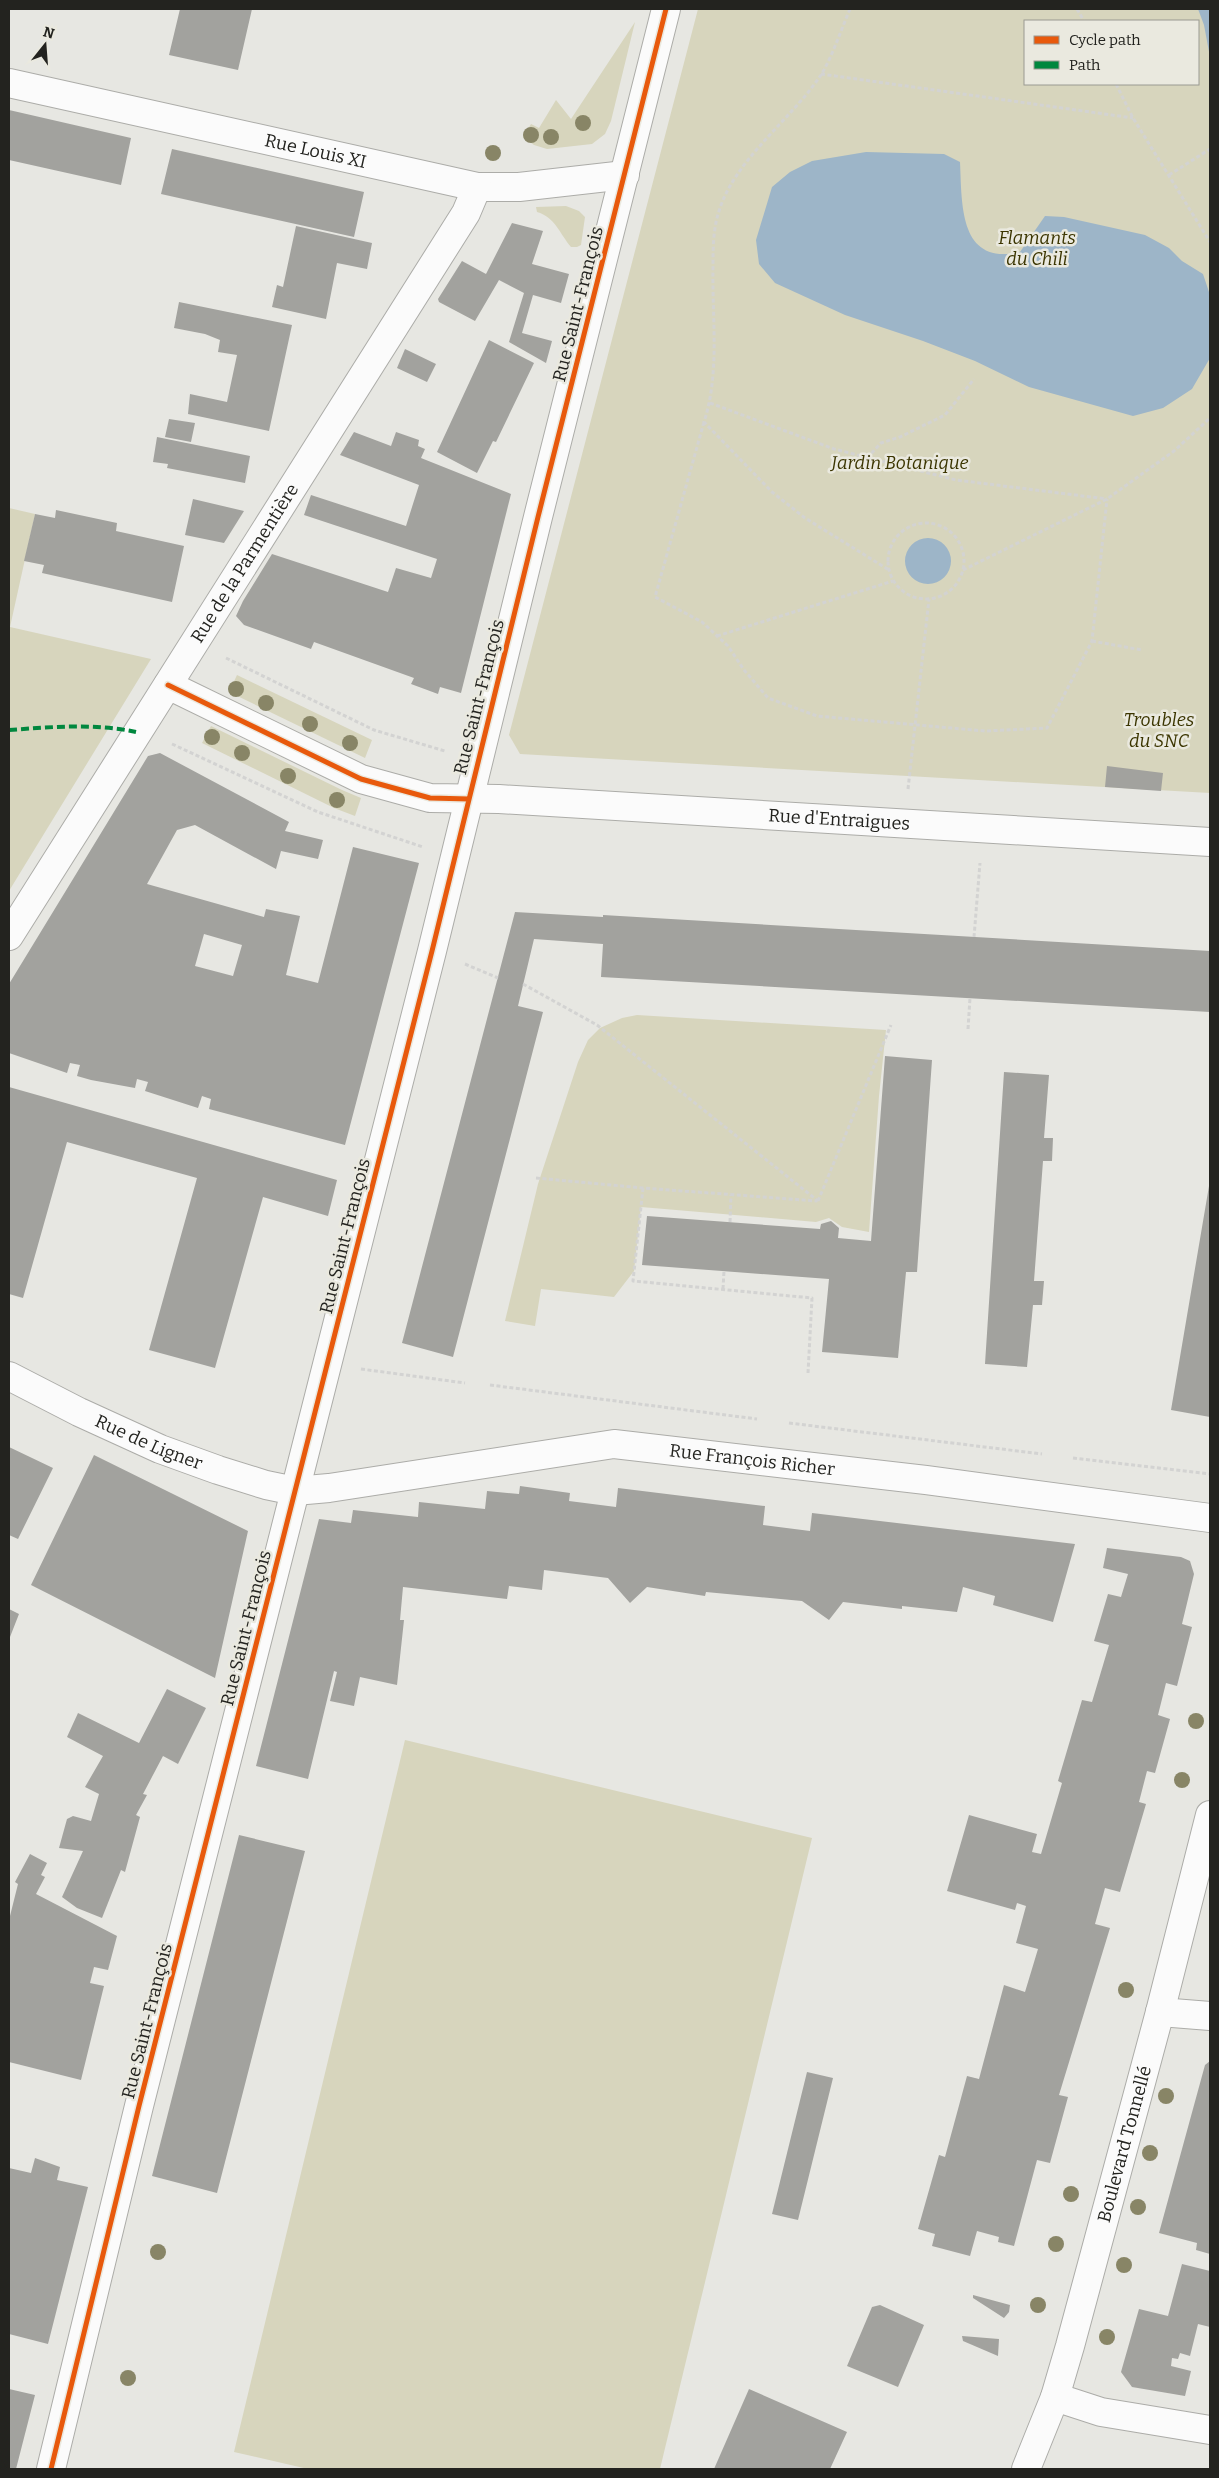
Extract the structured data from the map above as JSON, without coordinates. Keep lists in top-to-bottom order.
{
  "streets": {
    "street": [
      "Rue Louis XI",
      "Rue Saint-François",
      "Rue de la Parmentière",
      "Rue d'Entraigues",
      "Rue de Ligner",
      "Rue François Richer",
      "Boulevard Tonnellé"
    ]
  },
  "crossings": [
    ["Rue Louis XI", "Rue Saint-François"],
    ["Rue Louis XI", "Rue de la Parmentière"],
    ["Rue Saint-François", "Rue d'Entraigues"],
    ["Rue Saint-François", "Rue de Ligner"],
    ["Rue Saint-François", "Rue François Richer"],
    ["Rue de la Parmentière", "Rue d'Entraigues"],
    ["Rue de Ligner", "Rue François Richer"]
  ],
  "parks": ["Flamants du Chili", "Jardin Botanique", "Troubles du SNC"],
  "legend": ["Cycle path", "Path"],
  "north": "top"
}
